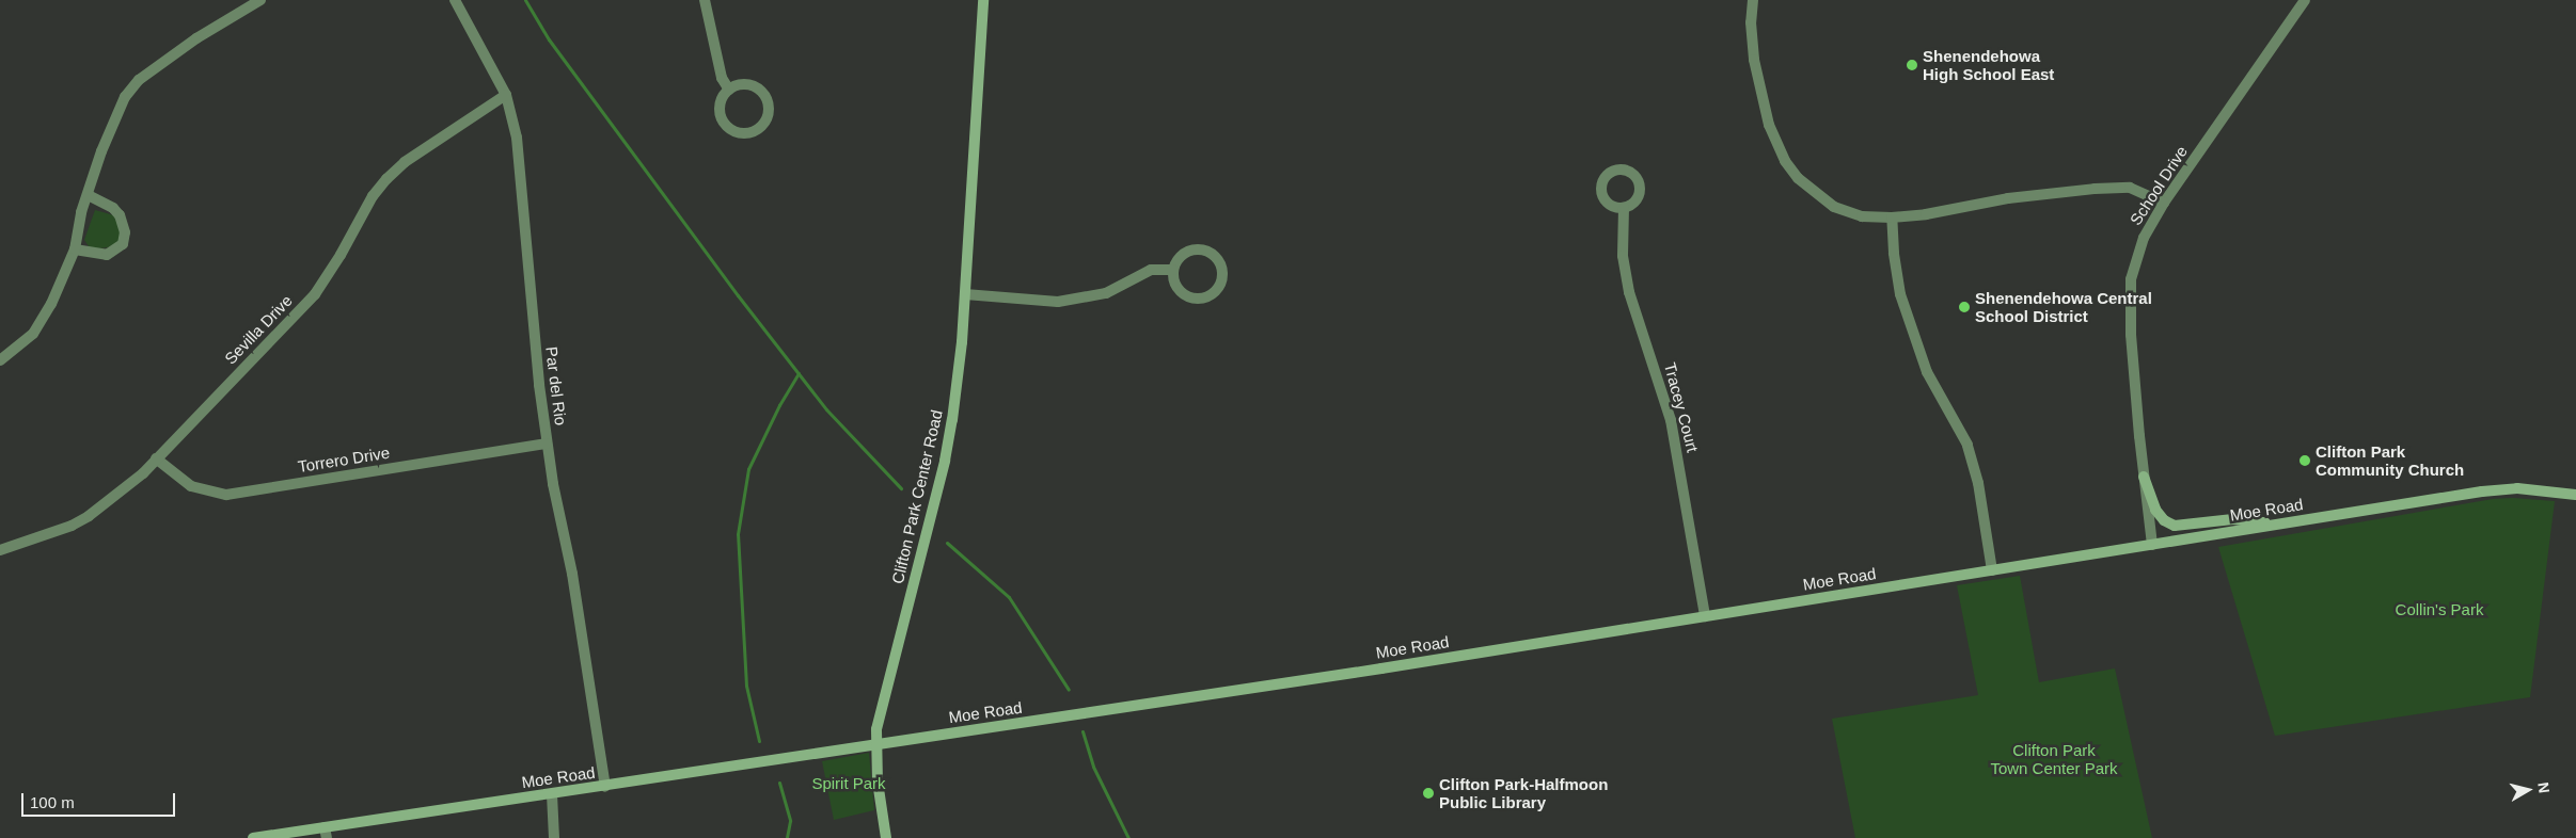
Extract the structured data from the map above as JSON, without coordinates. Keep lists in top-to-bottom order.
{
  "streets": {
    "street": [
      "School Drive",
      "Sevilla Drive",
      "Par del Rio",
      "Tracey Court",
      "Torrero Drive",
      "Clifton Park Center Road",
      "Moe Road"
    ]
  },
  "crossings": [
    ["School Drive", "Moe Road"],
    ["Sevilla Drive", "Par del Rio"],
    ["Sevilla Drive", "Torrero Drive"],
    ["Par del Rio", "Torrero Drive"],
    ["Par del Rio", "Moe Road"],
    ["Tracey Court", "Moe Road"],
    ["Clifton Park Center Road", "Moe Road"]
  ],
  "parks": ["Collin's Park", "Clifton Park Town Center Park", "Spirit Park"],
  "places": [
    "Shenendehowa High School East",
    "Shenendehowa Central School District",
    "Clifton Park Community Church",
    "Clifton Park-Halfmoon Public Library"
  ],
  "scale_bar": "100 m",
  "north": "right"
}
